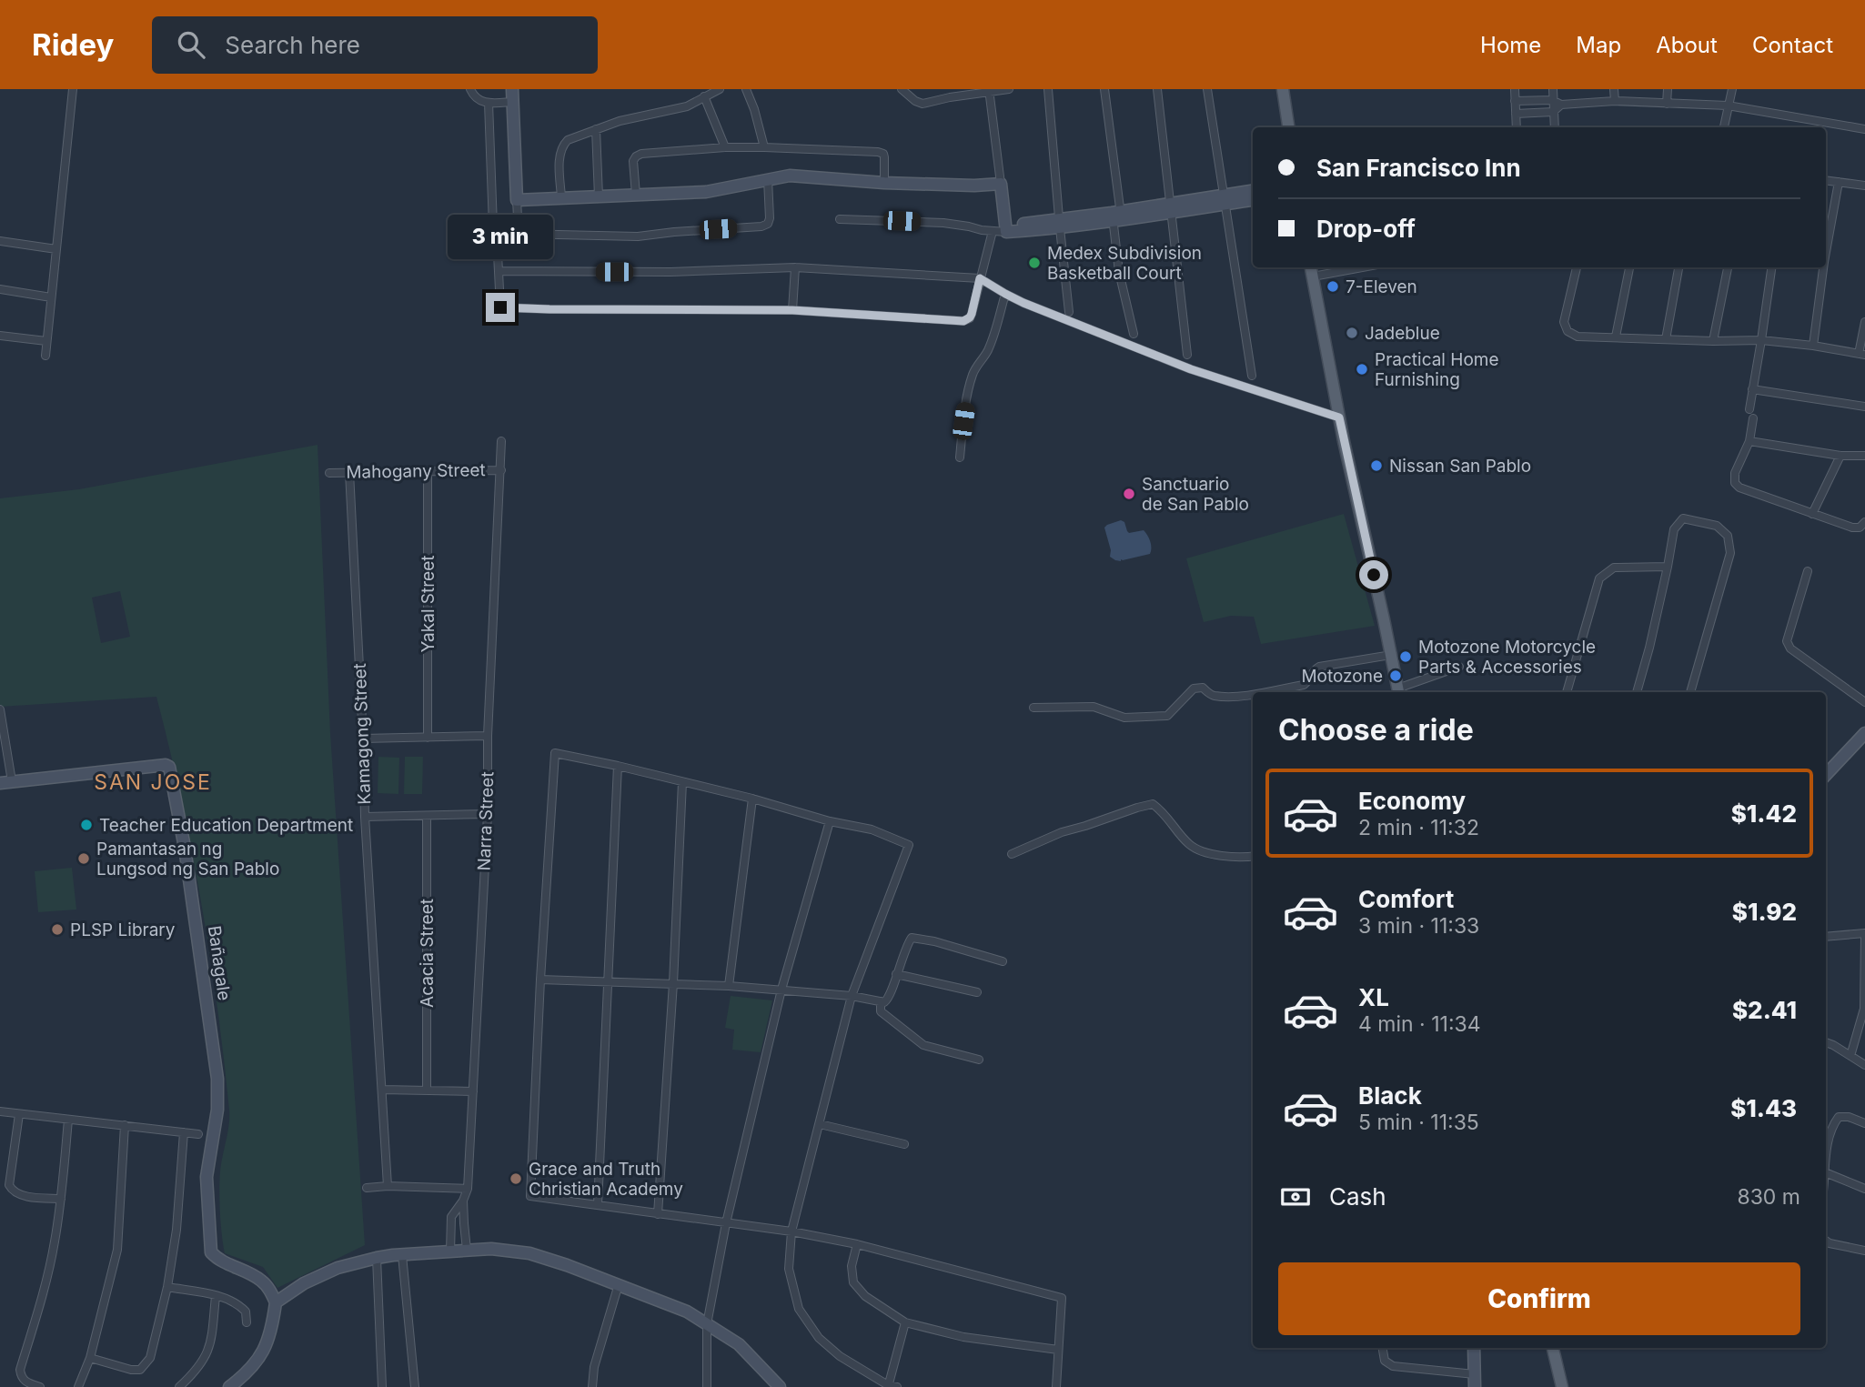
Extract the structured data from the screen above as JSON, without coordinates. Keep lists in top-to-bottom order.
{
  "streets": {
    "street": [
      "Mahogany Street",
      "Yakal Street",
      "Kamagong Street",
      "Narra Street",
      "Acacia Street",
      "Bañagale"
    ]
  },
  "crossings": [
    ["Mahogany Street", "Yakal Street"],
    ["Mahogany Street", "Kamagong Street"],
    ["Mahogany Street", "Narra Street"]
  ],
  "districts": ["SAN JOSE"],
  "places": [
    "Medex Subdivision Basketball Court",
    "7-Eleven",
    "Jadeblue",
    "Practical Home Furnishing",
    "Nissan San Pablo",
    "Sanctuario de San Pablo",
    "Motozone Motorcycle Parts & Accessories",
    "Motozone",
    "Teacher Education Department",
    "Pamantasan ng Lungsod ng San Pablo",
    "PLSP Library",
    "Grace and Truth Christian Academy"
  ],
  "page": {
    "header": "Ridey",
    "search": "Search here",
    "nav": [
      "Home",
      "Map",
      "About",
      "Contact"
    ],
    "banner": ["San Francisco Inn", "Drop-off"],
    "bubble": "3 min",
    "heading": "Choose a ride",
    "list": [
      {
        "name": "Economy",
        "note": "2 min · 11:32",
        "value": "$1.42"
      },
      {
        "name": "Comfort",
        "note": "3 min · 11:33",
        "value": "$1.92"
      },
      {
        "name": "XL",
        "note": "4 min · 11:34",
        "value": "$2.41"
      },
      {
        "name": "Black",
        "note": "5 min · 11:35",
        "value": "$1.43"
      }
    ],
    "pay": ["Cash", "830 m"],
    "buttons": "Confirm"
  }
}
